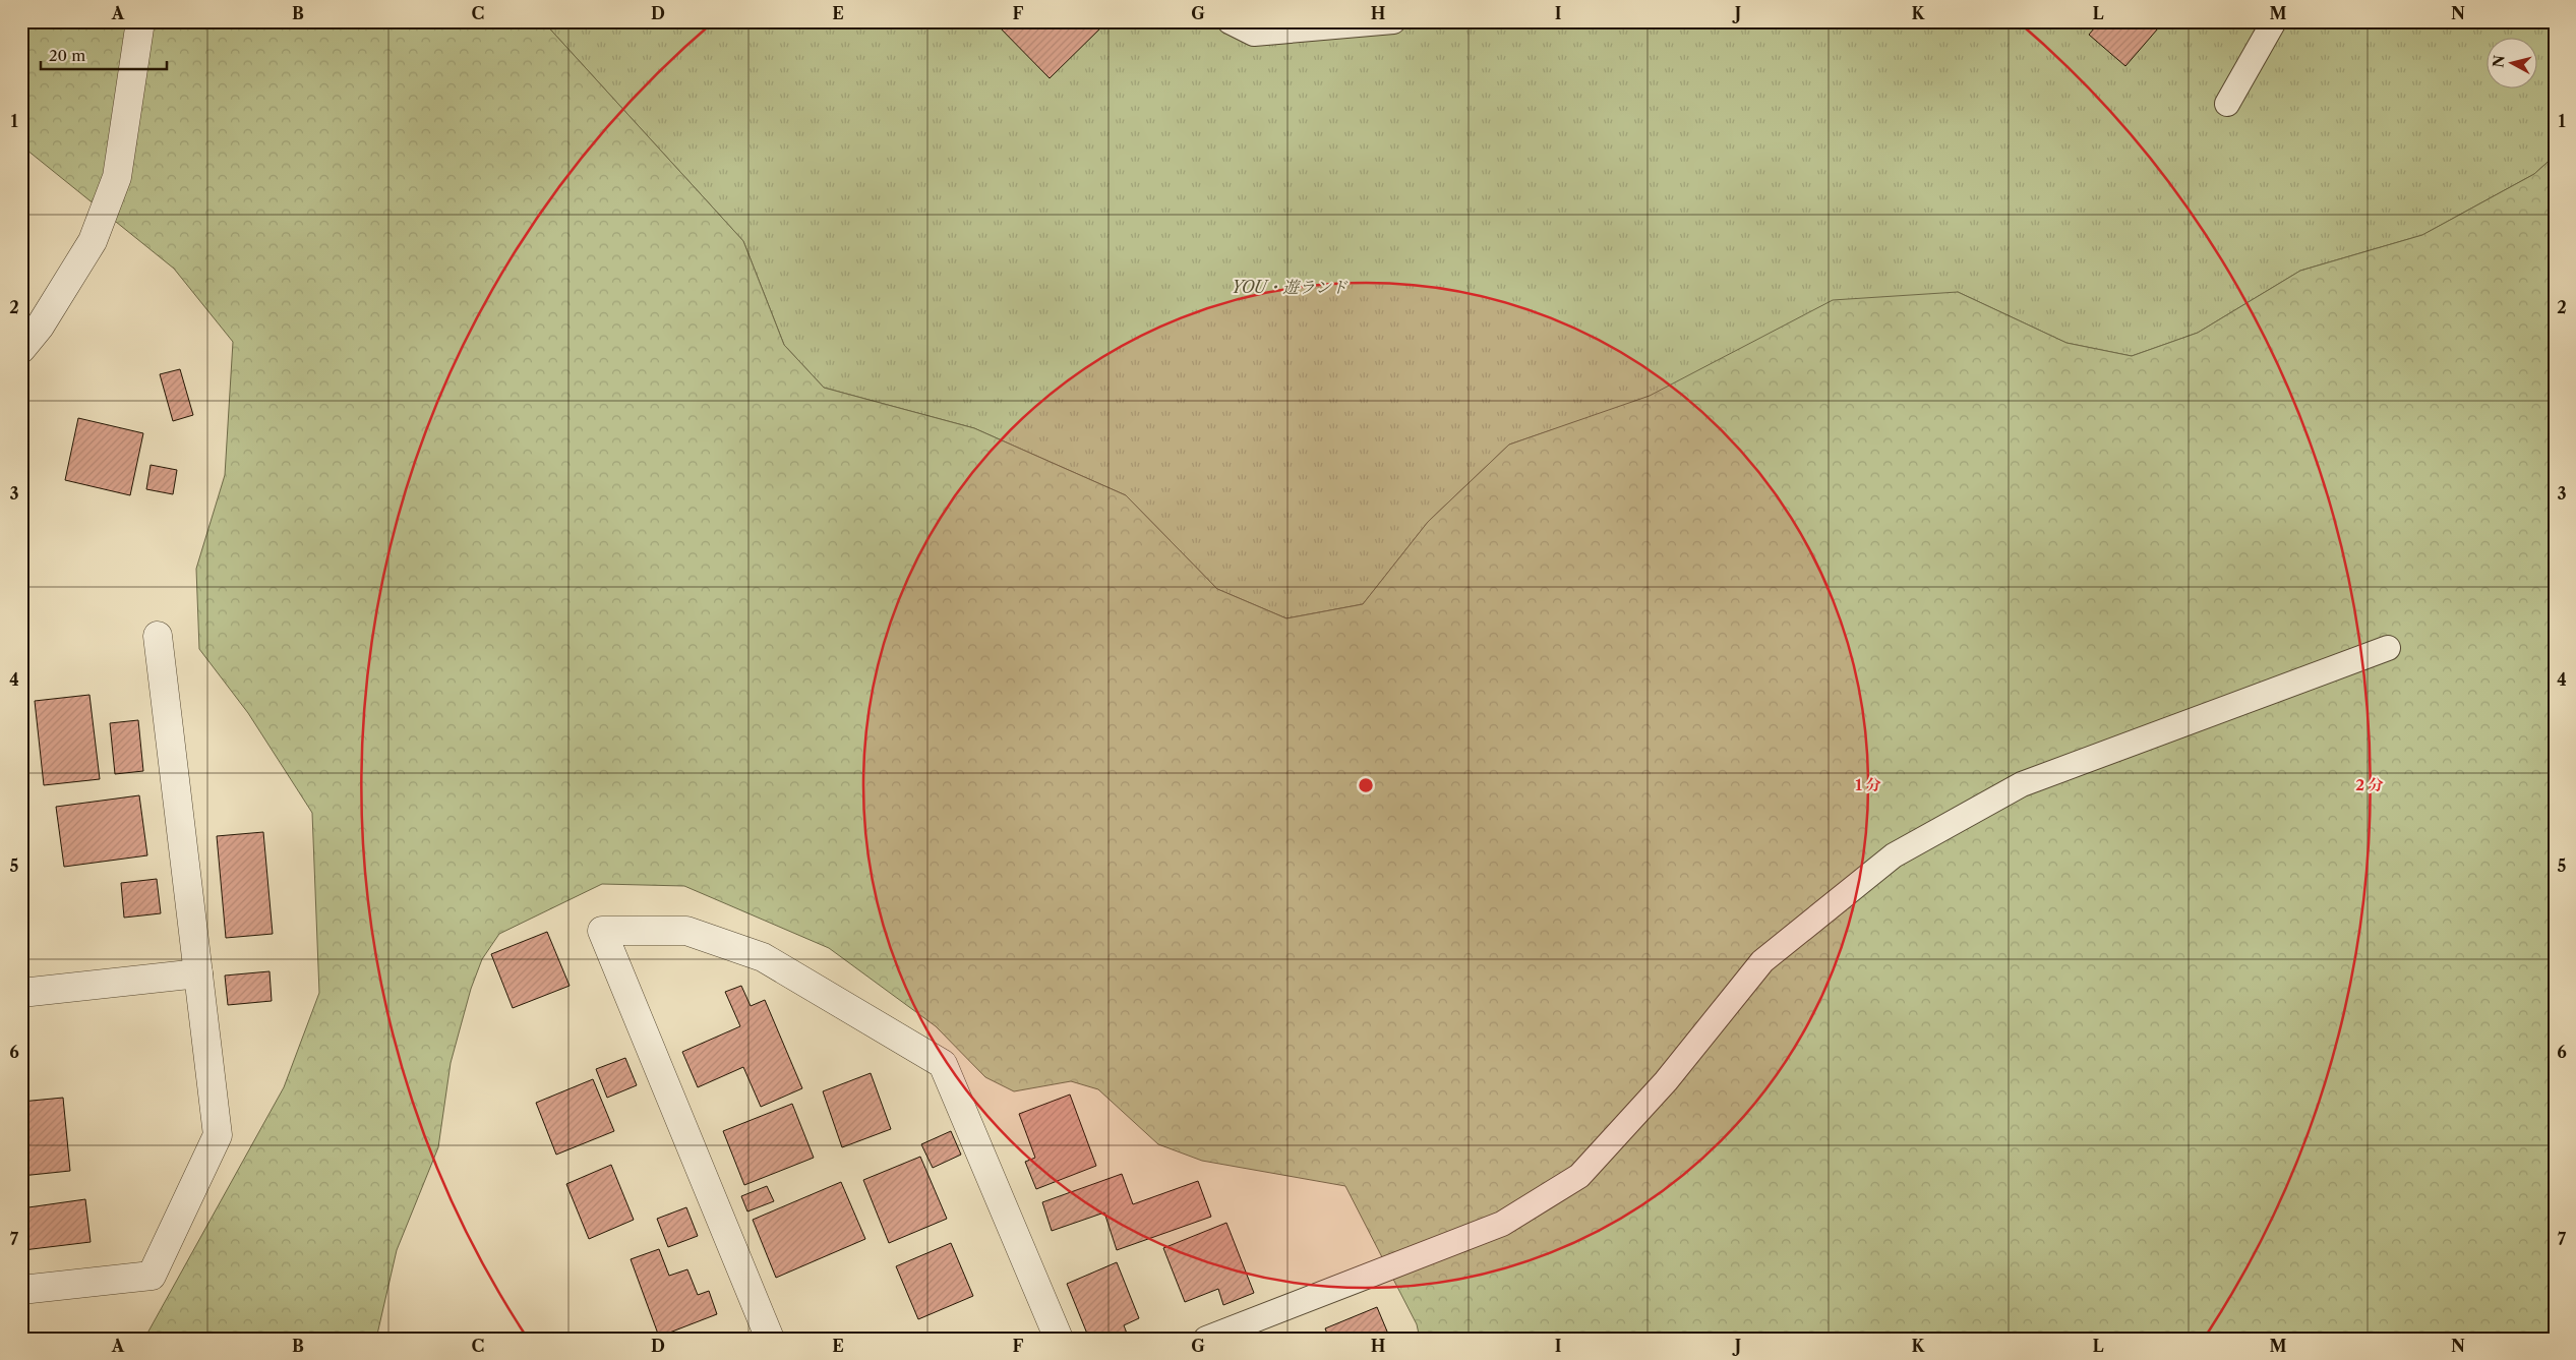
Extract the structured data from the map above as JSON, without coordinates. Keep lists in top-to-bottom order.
{
  "parks": ["YOU・遊ランド"],
  "scale_bar": "20 m",
  "north": "left",
  "grid": {
    "columns": [
      "A",
      "B",
      "C",
      "D",
      "E",
      "F",
      "G",
      "H",
      "I",
      "J",
      "K",
      "L",
      "M",
      "N"
    ],
    "rows": [
      "1",
      "2",
      "3",
      "4",
      "5",
      "6",
      "7"
    ]
  },
  "rings": ["1 分", "2 分"]
}
